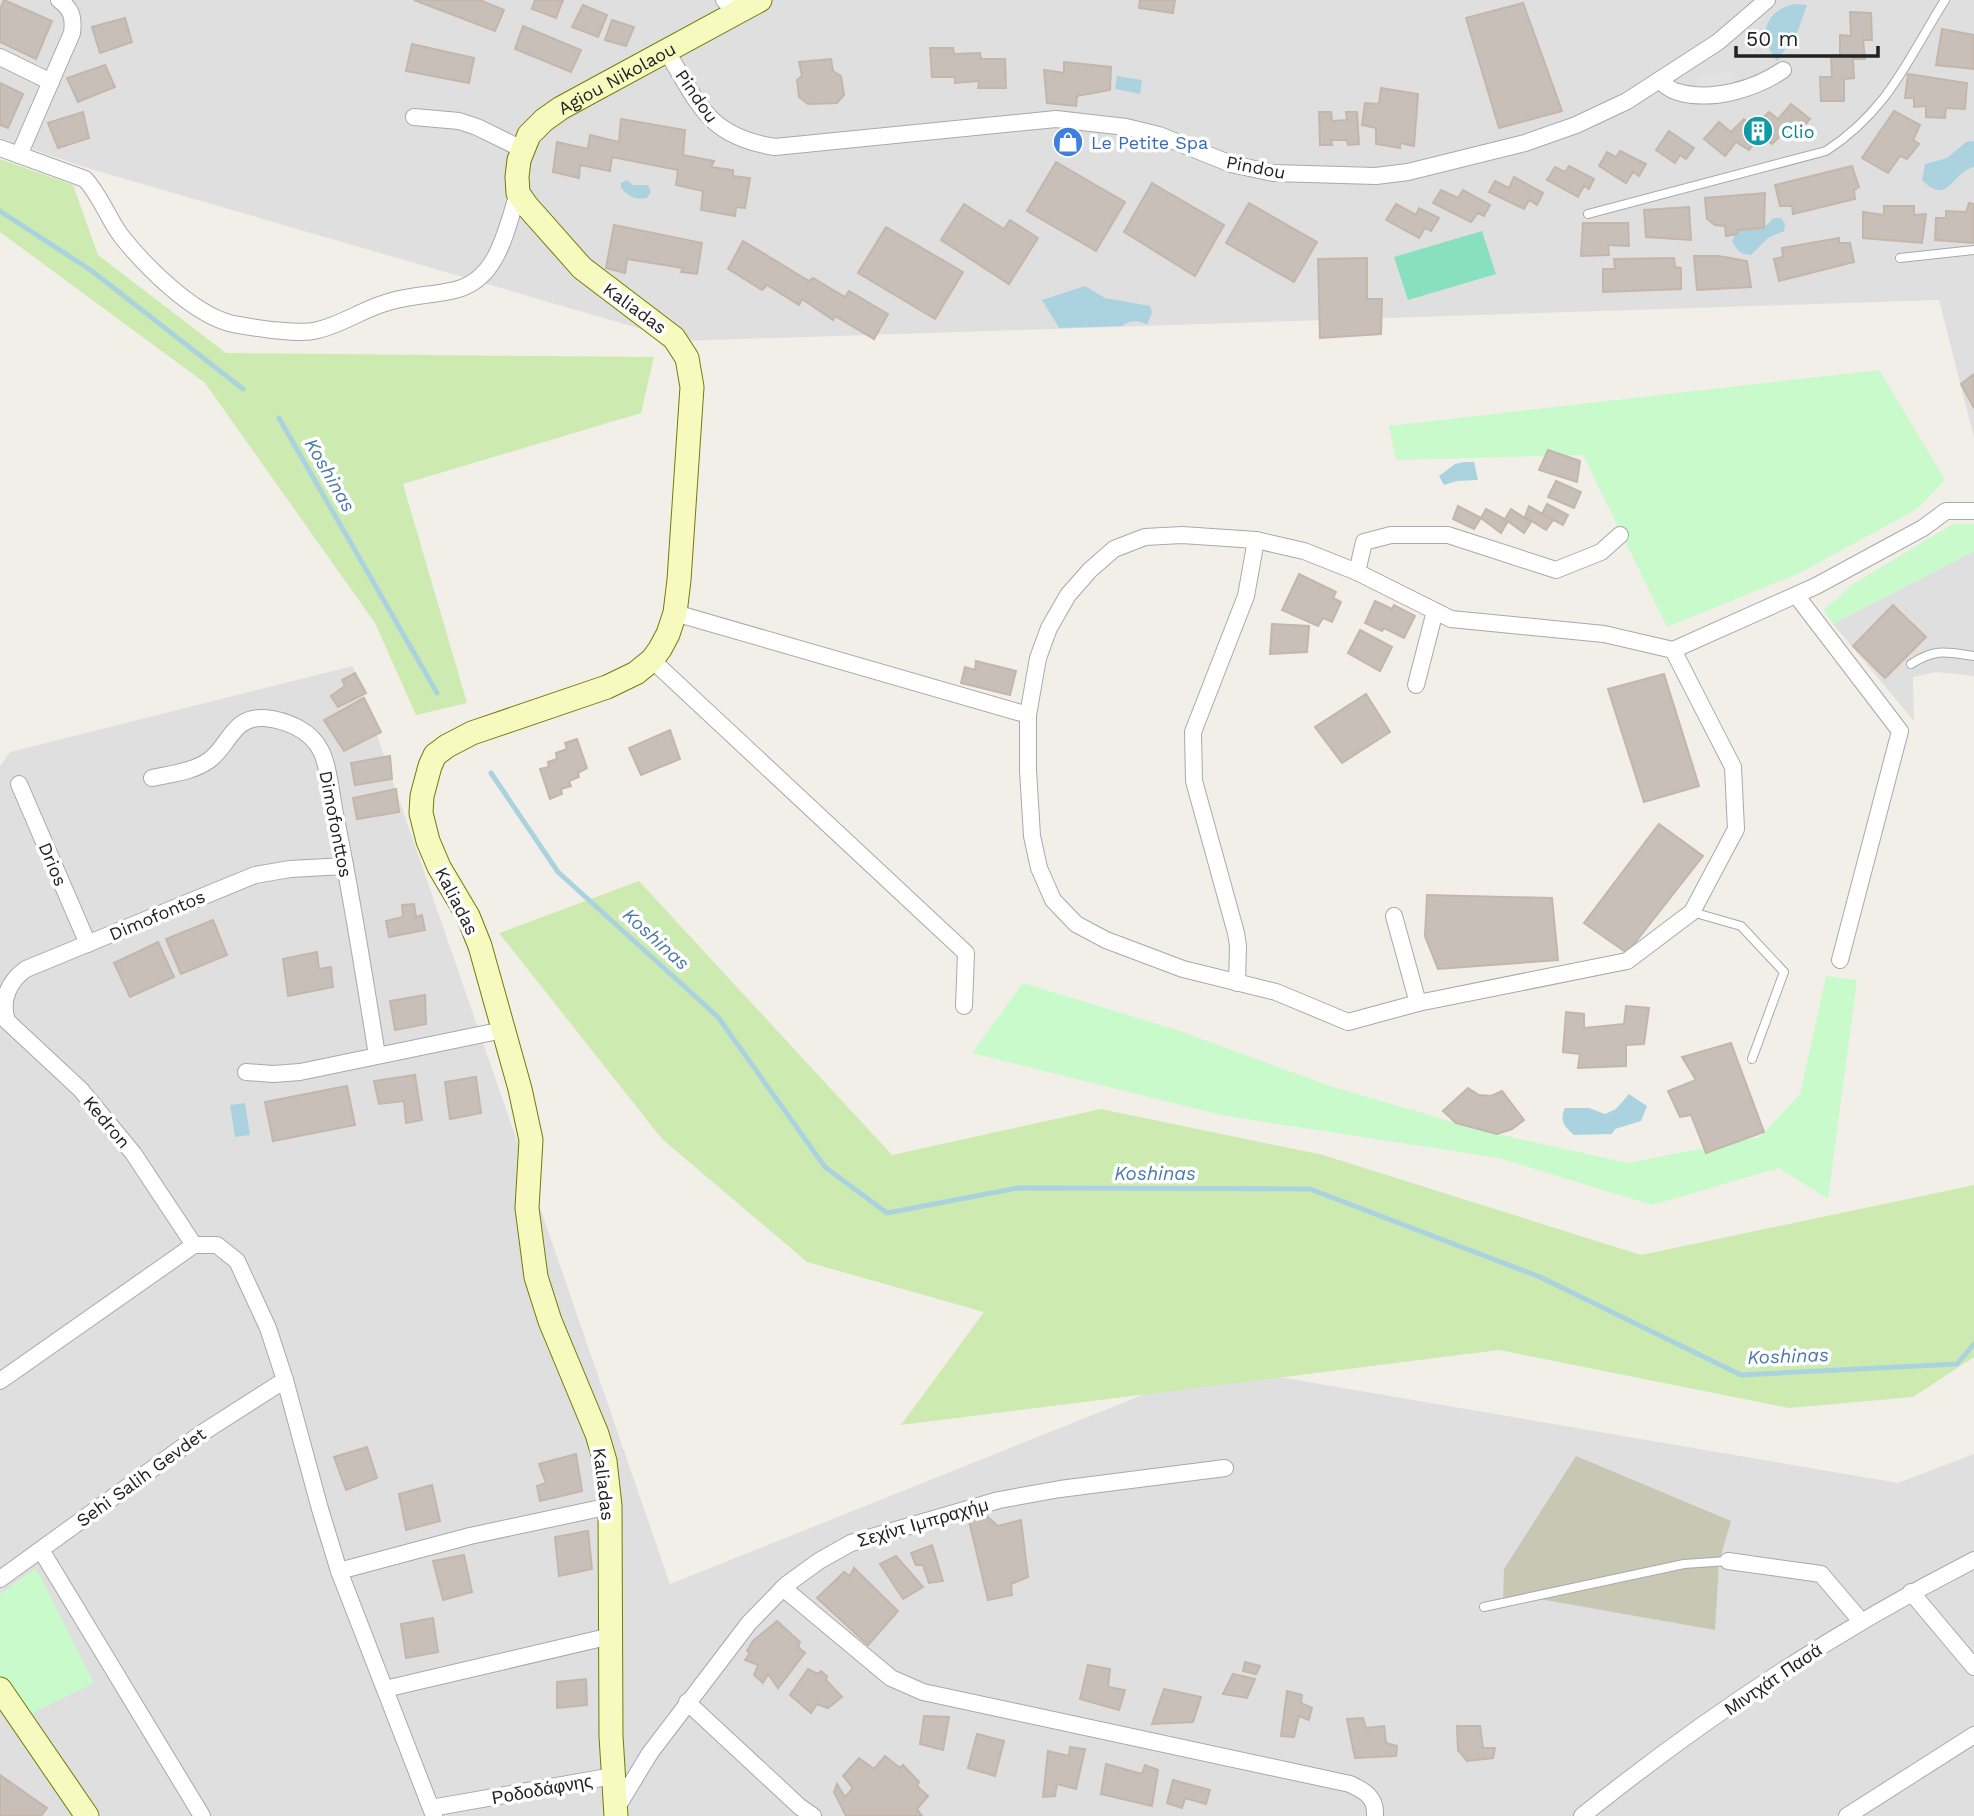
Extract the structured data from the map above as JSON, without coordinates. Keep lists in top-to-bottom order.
{
  "streets": {
    "street": [
      "Agiou Nikolaou",
      "Pindou",
      "Kaliadas",
      "Dimofonttos",
      "Drios",
      "Dimofontos",
      "Kedron",
      "Sehi Salih Gevdet",
      "Σεχίντ Ιμπραχήμ",
      "Μιντχάτ Πασά",
      "Ροδοδάφνης"
    ]
  },
  "crossings": [
    ["Agiou Nikolaou", "Pindou"],
    ["Agiou Nikolaou", "Kaliadas"],
    ["Kaliadas", "Σεχίντ Ιμπραχήμ"],
    ["Kaliadas", "Ροδοδάφνης"],
    ["Dimofonttos", "Dimofontos"],
    ["Drios", "Dimofontos"],
    ["Dimofontos", "Kedron"]
  ],
  "water": ["Koshinas"],
  "places": {
    "building": ["Clio"],
    "shop": ["Le Petite Spa"]
  },
  "scale_bar": "50 m"
}
